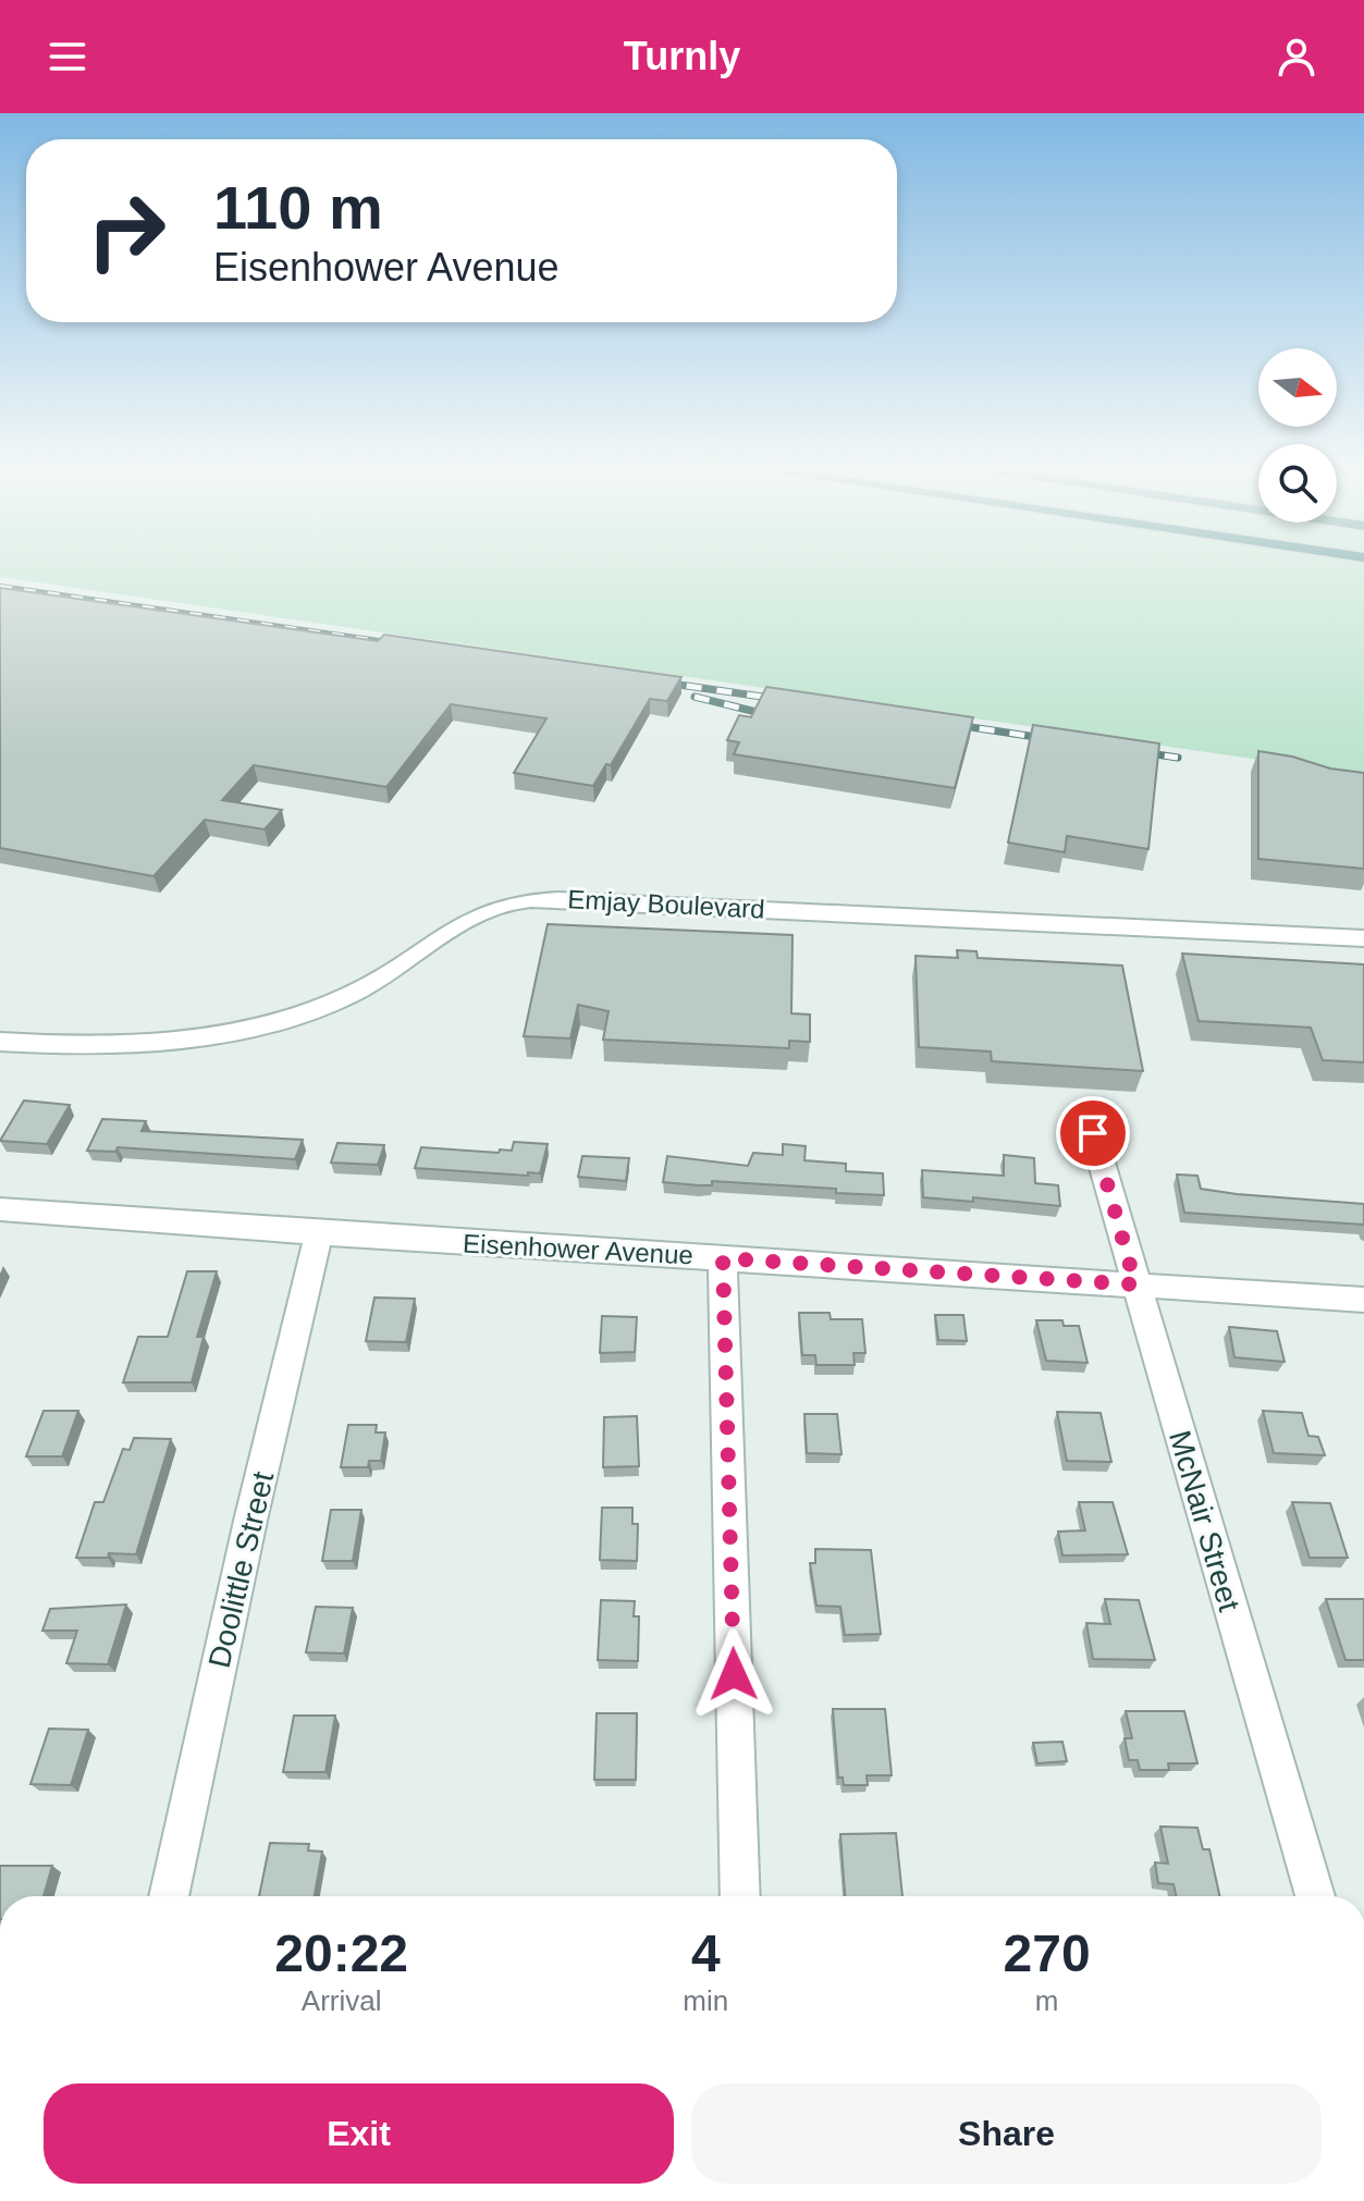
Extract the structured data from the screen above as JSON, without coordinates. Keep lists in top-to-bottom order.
{
  "streets": {
    "street": [
      "Emjay Boulevard",
      "Eisenhower Avenue",
      "McNair Street",
      "Doolittle Street"
    ]
  },
  "crossings": [
    ["Eisenhower Avenue", "McNair Street"],
    ["Eisenhower Avenue", "Doolittle Street"]
  ],
  "north": "right",
  "page": {
    "header": "Turnly",
    "turn": ["110 m", "Eisenhower Avenue"],
    "eta": [
      "20:22",
      "Arrival",
      "4",
      "min",
      "270",
      "m"
    ],
    "buttons": ["Exit", "Share"]
  }
}
